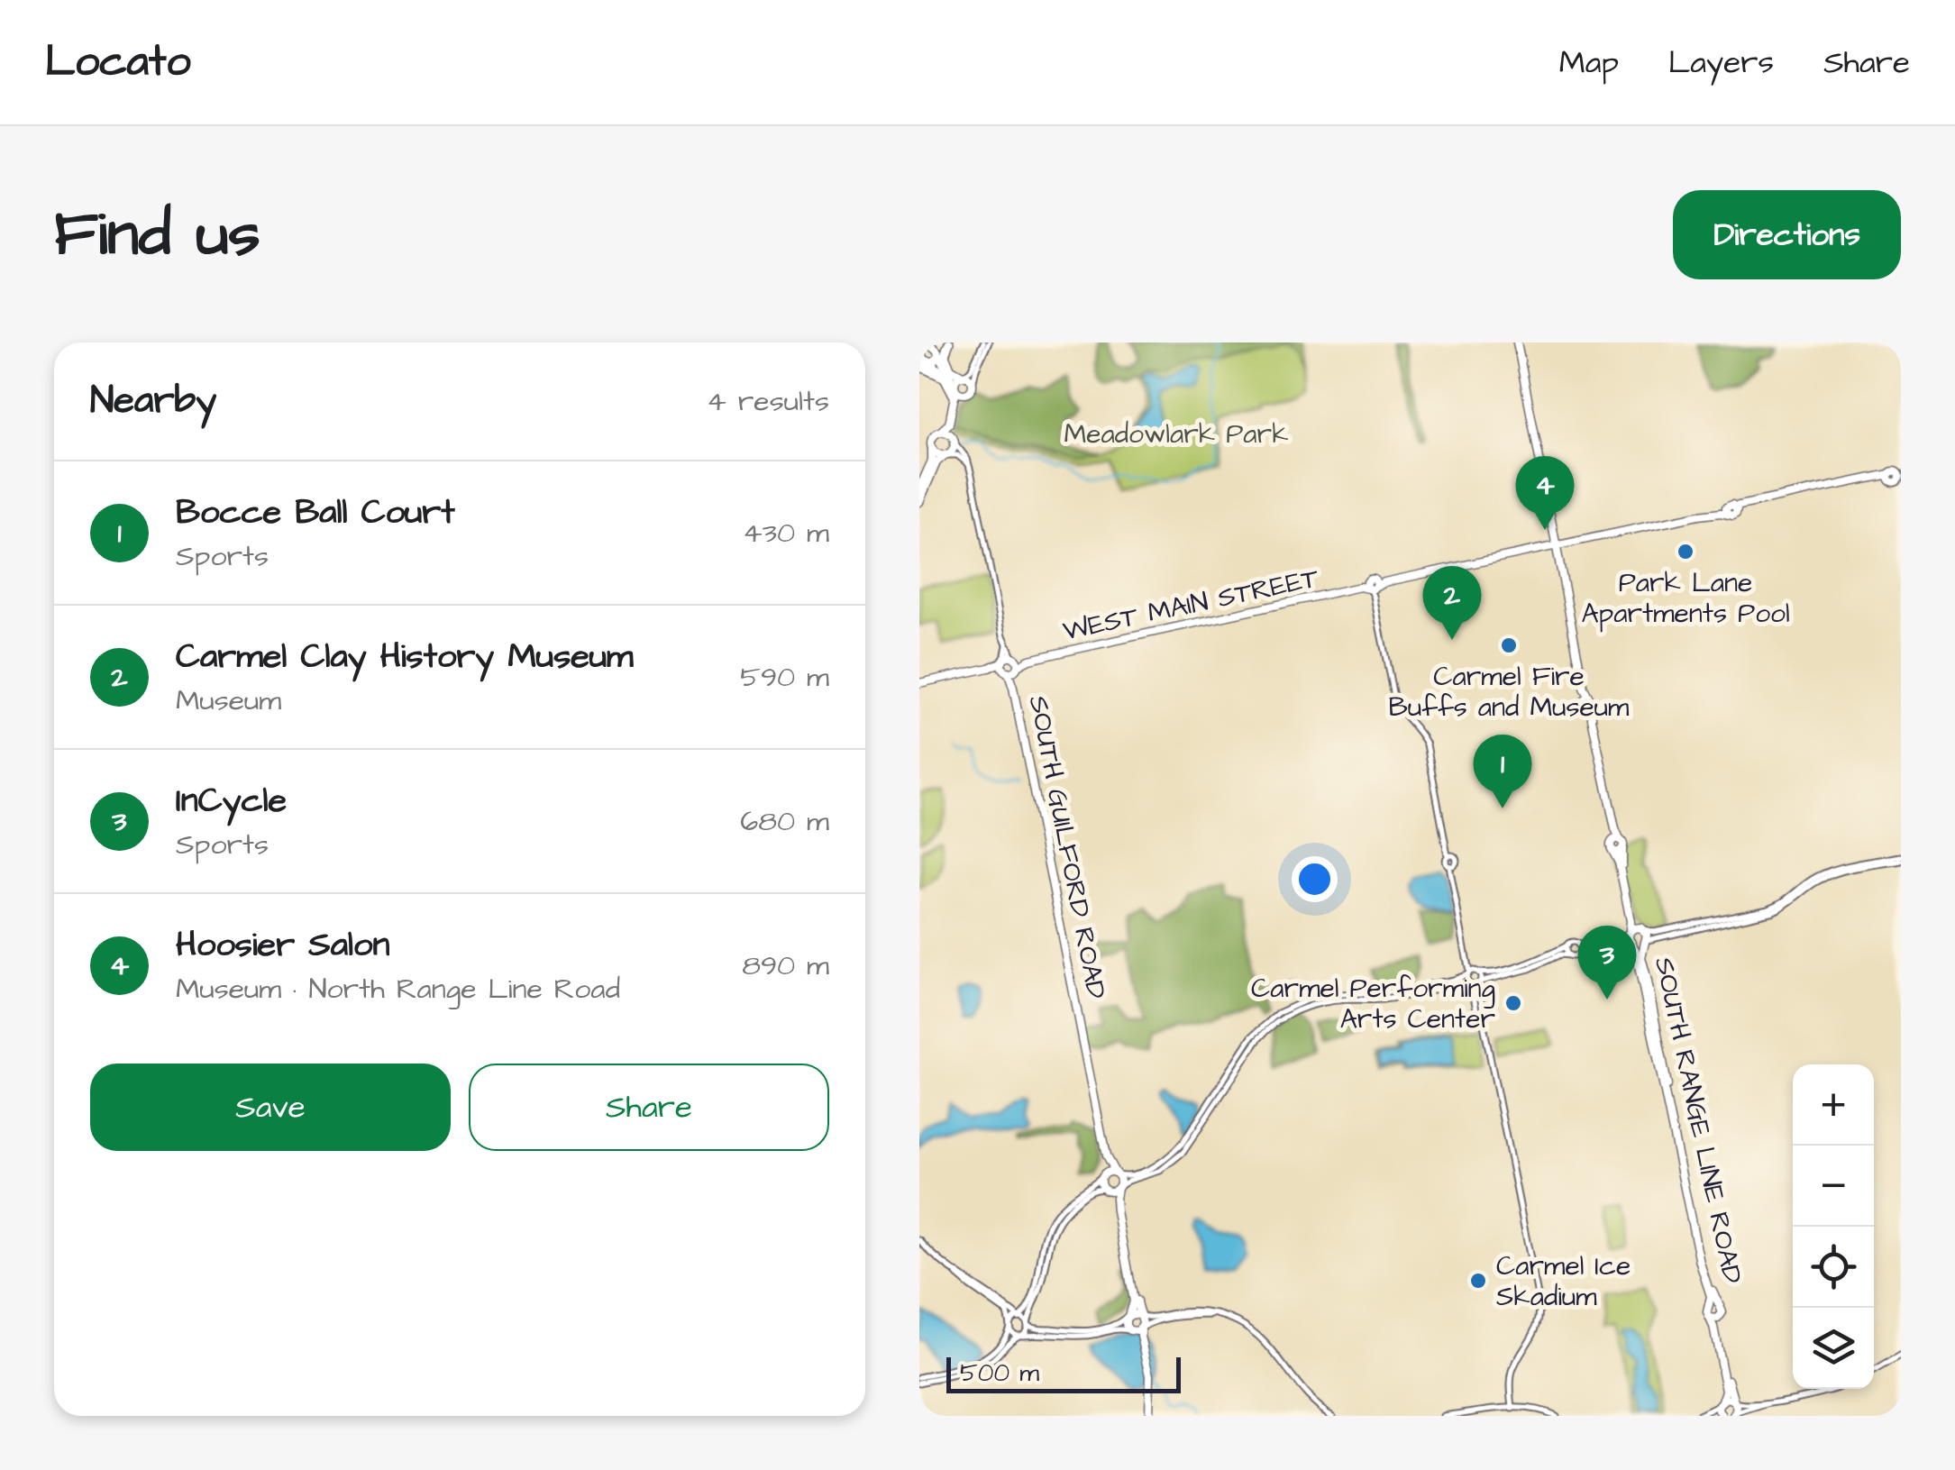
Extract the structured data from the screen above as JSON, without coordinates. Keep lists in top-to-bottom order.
{
  "streets": {
    "main road": ["WEST MAIN STREET", "SOUTH GUILFORD ROAD", "SOUTH RANGE LINE ROAD"]
  },
  "crossings": [
    ["WEST MAIN STREET", "SOUTH GUILFORD ROAD"],
    ["WEST MAIN STREET", "SOUTH RANGE LINE ROAD"]
  ],
  "parks": ["Meadowlark Park"],
  "places": [
    "Park Lane Apartments Pool",
    "Carmel Fire Buffs and Museum",
    "Carmel Performing Arts Center",
    "Carmel Ice Skadium"
  ],
  "scale_bar": "500 m",
  "page": {
    "header": "Locato",
    "nav": ["Map", "Layers", "Share"],
    "buttons": [
      "Directions",
      ["Save", "Share"]
    ],
    "title": "Find us",
    "heading": ["Nearby", "4 results"],
    "pins": [
      "4",
      "2",
      "1",
      "3"
    ],
    "list": [
      {
        "mark": "1",
        "name": "Bocce Ball Court",
        "note": "Sports",
        "value": "430 m"
      },
      {
        "mark": "2",
        "name": "Carmel Clay History Museum",
        "note": "Museum",
        "value": "590 m"
      },
      {
        "mark": "3",
        "name": "InCycle",
        "note": "Sports",
        "value": "680 m"
      },
      {
        "mark": "4",
        "name": "Hoosier Salon",
        "note": "Museum · North Range Line Road",
        "value": "890 m"
      }
    ],
    "map_buttons": ["+", "−"],
    "scale": "500 m"
  }
}
